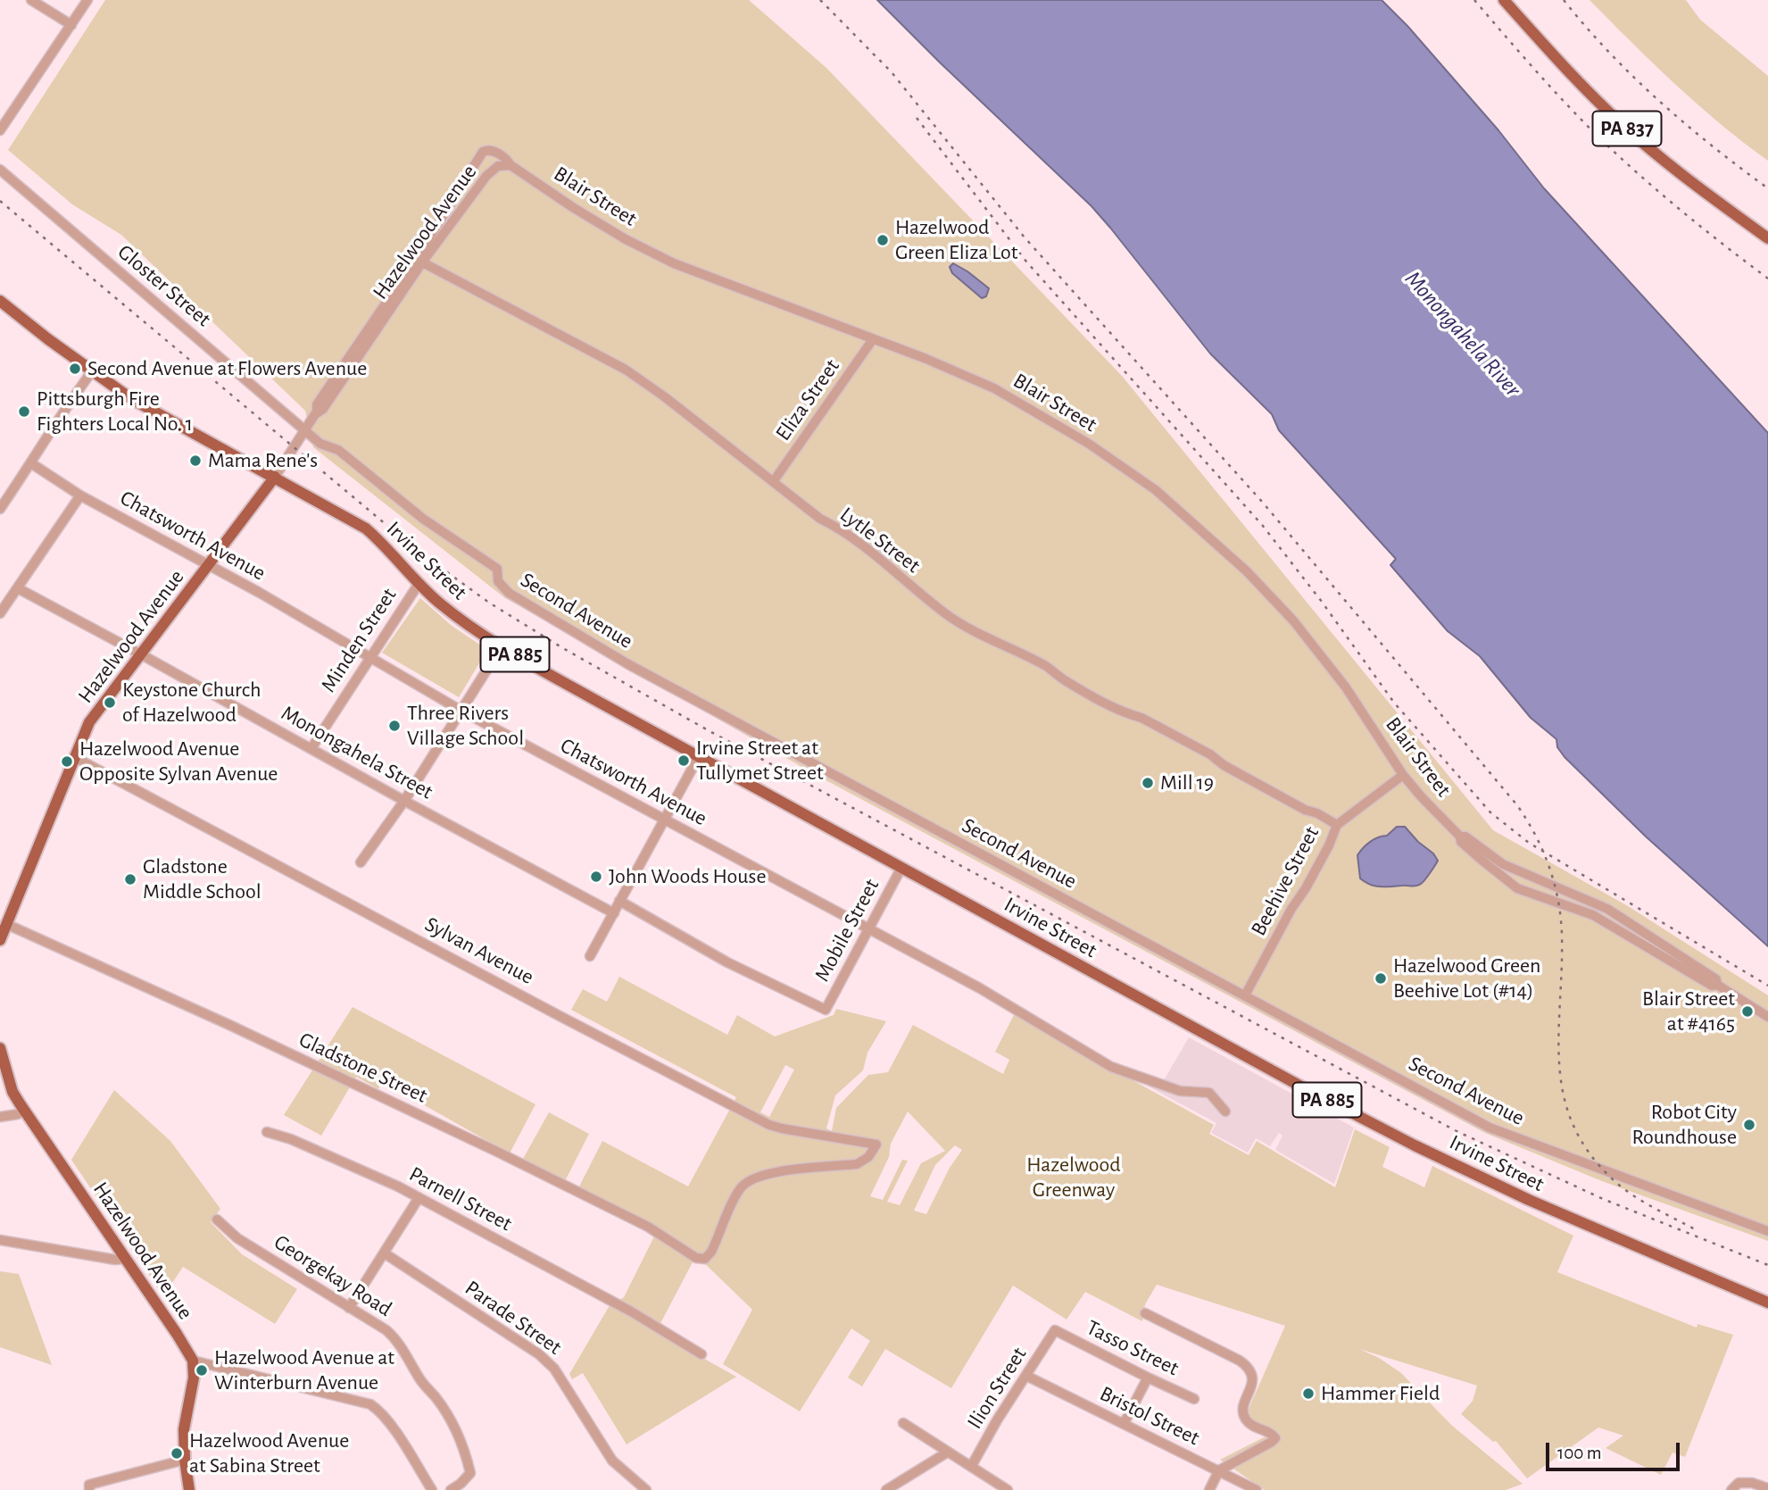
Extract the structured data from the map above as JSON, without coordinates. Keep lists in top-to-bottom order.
{
  "streets": {
    "main road": [
      "PA 837",
      "Hazelwood Avenue",
      "Irvine Street",
      "PA 885"
    ],
    "street": [
      "Blair Street",
      "Gloster Street",
      "Eliza Street",
      "Chatsworth Avenue",
      "Lytle Street",
      "Second Avenue",
      "Minden Street",
      "Monongahela Street",
      "Beehive Street",
      "Mobile Street",
      "Sylvan Avenue",
      "Gladstone Street",
      "Parnell Street",
      "Georgekay Road",
      "Parade Street",
      "Tasso Street",
      "Ilion Street",
      "Bristol Street"
    ]
  },
  "crossings": [
    ["Blair Street", "Hazelwood Avenue"],
    ["Blair Street", "Eliza Street"],
    ["Blair Street", "Beehive Street"],
    ["Hazelwood Avenue", "Gloster Street"],
    ["Hazelwood Avenue", "Chatsworth Avenue"],
    ["Hazelwood Avenue", "Lytle Street"],
    ["Hazelwood Avenue", "Irvine Street"],
    ["Hazelwood Avenue", "Second Avenue"],
    ["Hazelwood Avenue", "PA 885"],
    ["Hazelwood Avenue", "Monongahela Street"],
    ["Hazelwood Avenue", "Sylvan Avenue"],
    ["Hazelwood Avenue", "Gladstone Street"],
    ["Gloster Street", "Second Avenue"],
    ["Eliza Street", "Lytle Street"],
    ["Chatsworth Avenue", "Minden Street"],
    ["Chatsworth Avenue", "Mobile Street"],
    ["Lytle Street", "Beehive Street"],
    ["Irvine Street", "Minden Street"],
    ["Irvine Street", "PA 885"],
    ["Irvine Street", "Mobile Street"],
    ["Second Avenue", "Beehive Street"],
    ["Minden Street", "Monongahela Street"],
    ["Sylvan Avenue", "Gladstone Street"],
    ["Tasso Street", "Ilion Street"],
    ["Tasso Street", "Bristol Street"],
    ["Ilion Street", "Bristol Street"]
  ],
  "water": ["Monongahela River"],
  "parks": ["Hazelwood Greenway"],
  "places": [
    "Hazelwood Green Eliza Lot",
    "Second Avenue at Flowers Avenue",
    "Pittsburgh Fire Fighters Local No. 1",
    "Mama Rene's",
    "Keystone Church of Hazelwood",
    "Three Rivers Village School",
    "Irvine Street at Tullymet Street",
    "Hazelwood Avenue Opposite Sylvan Avenue",
    "Mill 19",
    "John Woods House",
    "Gladstone Middle School",
    "Hazelwood Green Beehive Lot (#14)",
    "Blair Street at #4165",
    "Robot City Roundhouse",
    "Hazelwood Avenue at Winterburn Avenue",
    "Hammer Field",
    "Hazelwood Avenue at Sabina Street"
  ],
  "scale_bar": "100 m"
}
